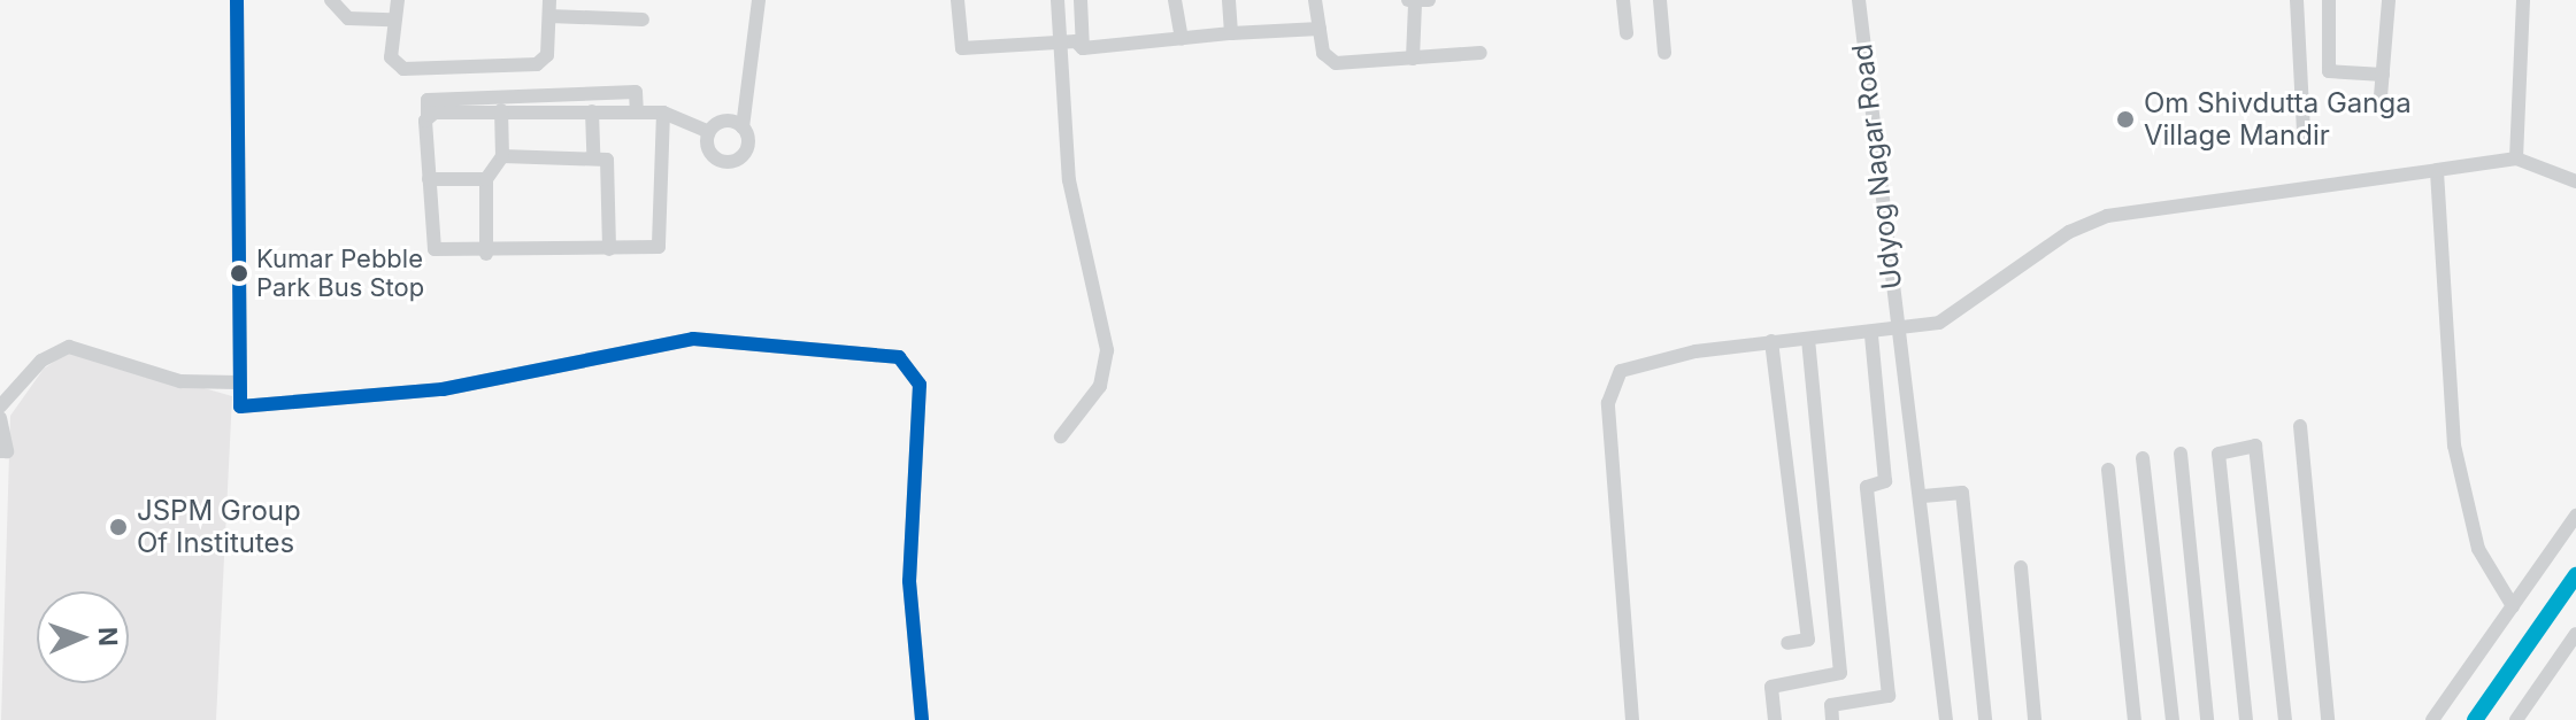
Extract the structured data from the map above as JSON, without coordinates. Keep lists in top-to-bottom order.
{
  "streets": {
    "street": ["Udyog Nagar Road"]
  },
  "places": ["Om Shivdutta Ganga Village Mandir", "Kumar Pebble Park Bus Stop", "JSPM Group Of Institutes"],
  "north": "right"
}
